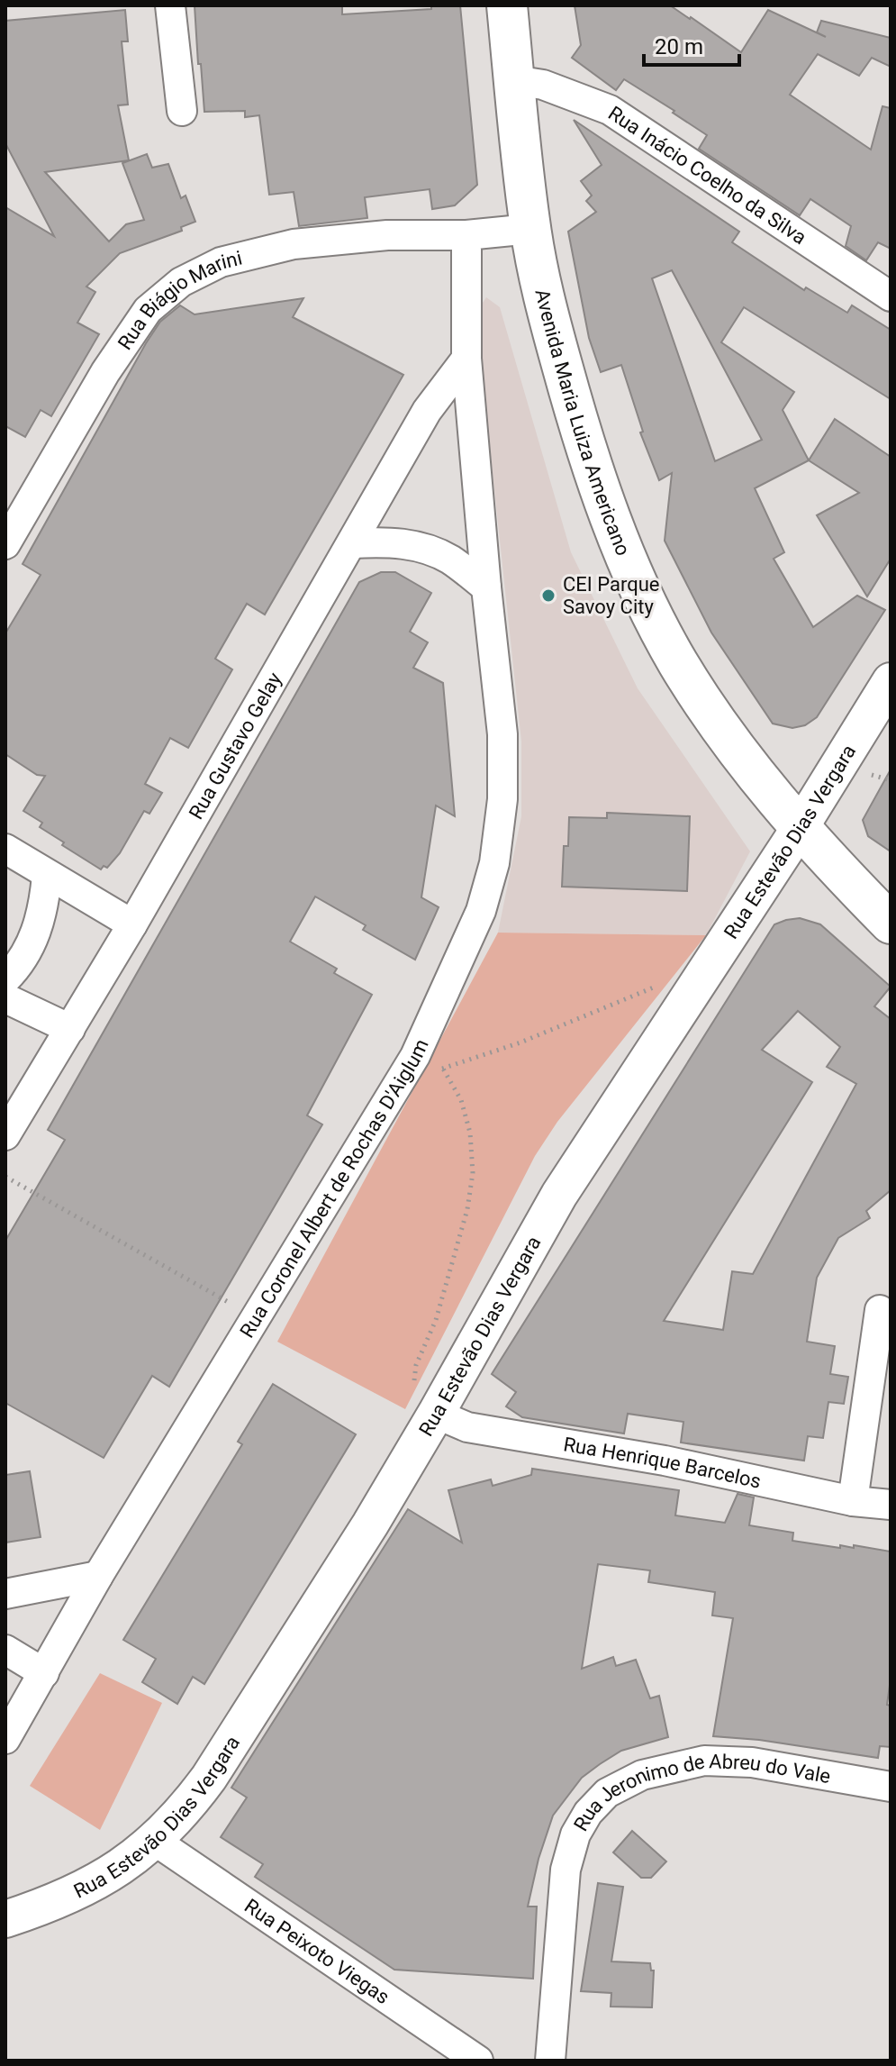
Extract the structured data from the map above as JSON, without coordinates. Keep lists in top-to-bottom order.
{
  "streets": {
    "main road": ["Avenida Maria Luiza Americano"],
    "street": [
      "Rua Inácio Coelho da Silva",
      "Rua Biágio Marini",
      "Rua Gustavo Gelay",
      "Rua Estevão Dias Vergara",
      "Rua Coronel Albert de Rochas D'Aiglum",
      "Rua Henrique Barcelos",
      "Rua Jeronimo de Abreu do Vale",
      "Rua Peixoto Viegas"
    ]
  },
  "crossings": [
    ["Rua Inácio Coelho da Silva", "Avenida Maria Luiza Americano"],
    ["Rua Biágio Marini", "Rua Coronel Albert de Rochas D'Aiglum"],
    ["Avenida Maria Luiza Americano", "Rua Estevão Dias Vergara"],
    ["Rua Gustavo Gelay", "Rua Coronel Albert de Rochas D'Aiglum"],
    ["Rua Estevão Dias Vergara", "Rua Henrique Barcelos"],
    ["Rua Estevão Dias Vergara", "Rua Peixoto Viegas"]
  ],
  "places": ["CEI Parque Savoy City"],
  "scale_bar": "20 m"
}
